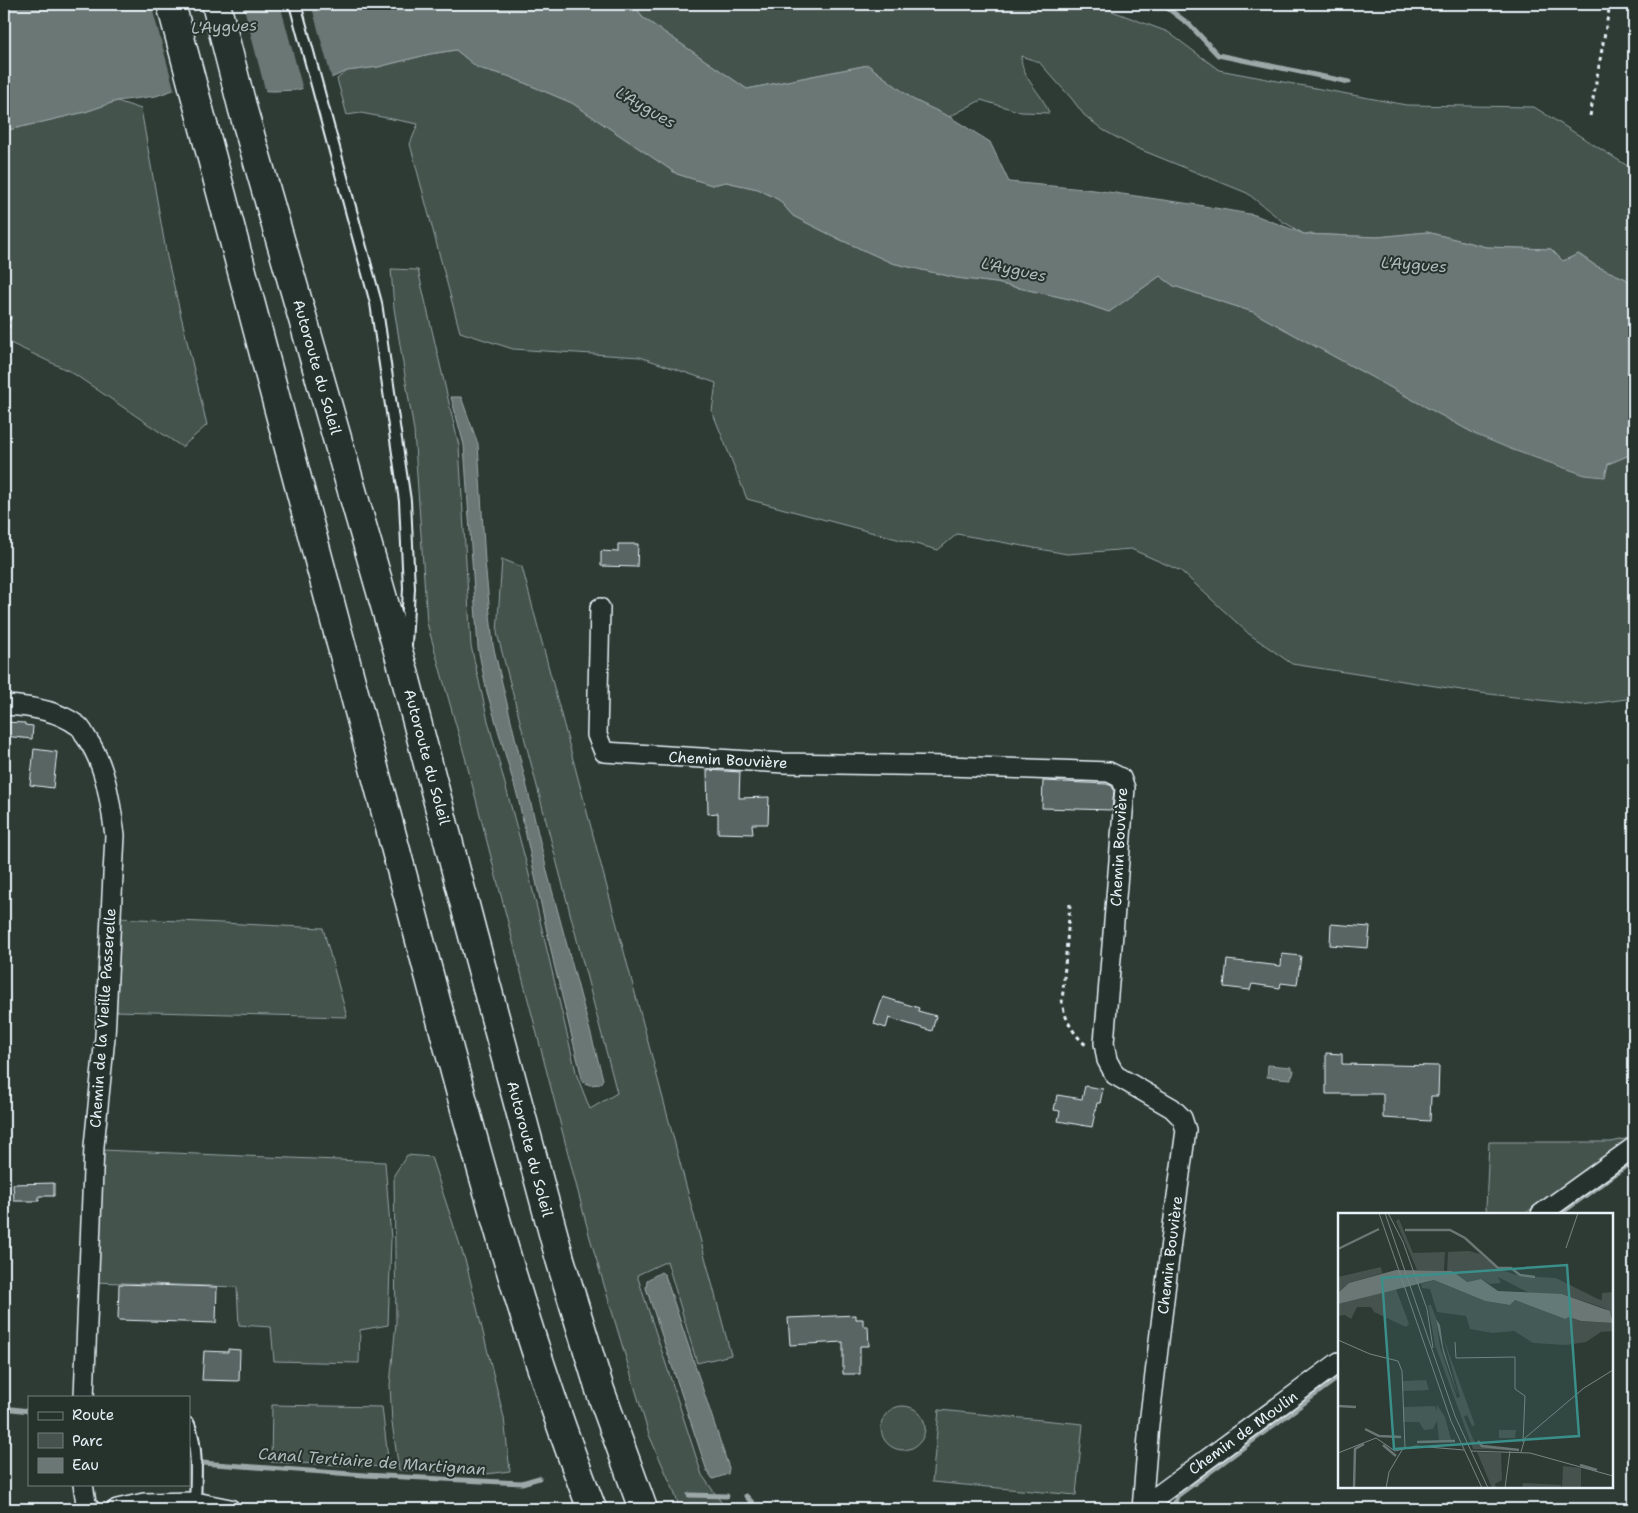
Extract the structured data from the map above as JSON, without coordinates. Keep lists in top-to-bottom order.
{
  "streets": {
    "highway": ["Autoroute du Soleil"],
    "street": ["Chemin Bouvière", "Chemin de la Vieille Passerelle", "Chemin de Moulin"]
  },
  "water": ["L'Aygues", "Canal Tertiaire de Martignan"],
  "legend": ["Route", "Parc", "Eau"]
}
